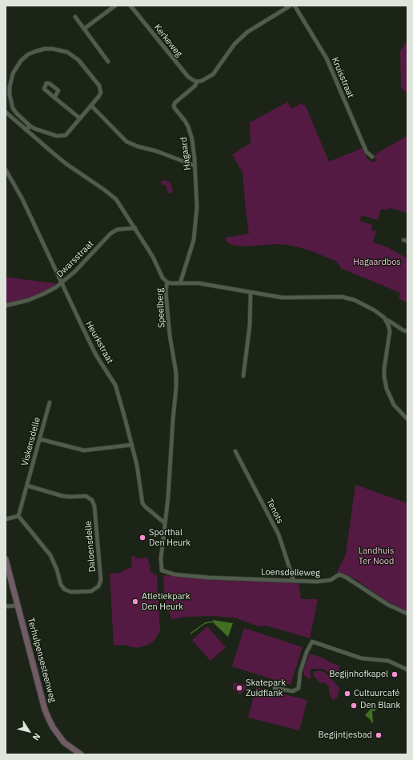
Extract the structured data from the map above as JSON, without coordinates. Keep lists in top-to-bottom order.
{
  "streets": {
    "main road": ["Terhulpensesteenweg"],
    "street": [
      "Kerkeweg",
      "Kruisstraat",
      "Hagaard",
      "Dwarsstraat",
      "Speelberg",
      "Heurkstraat",
      "Viskensdelle",
      "Tenots",
      "Daloensdelle",
      "Loensdelleweg"
    ]
  },
  "crossings": [
    ["Kerkeweg", "Hagaard"],
    ["Dwarsstraat", "Speelberg"],
    ["Dwarsstraat", "Heurkstraat"],
    ["Speelberg", "Heurkstraat"],
    ["Speelberg", "Loensdelleweg"],
    ["Viskensdelle", "Daloensdelle"],
    ["Tenots", "Loensdelleweg"]
  ],
  "parks": ["Hagaardbos", "Landhuis Ter Nood"],
  "places": [
    "Sporthal Den Heurk",
    "Atletiekpark Den Heurk",
    "Begijnhofkapel",
    "Skatepark Zuidflank",
    "Cultuurcafé",
    "Den Blank",
    "Begijntjesbad"
  ],
  "north": "bottom right"
}
